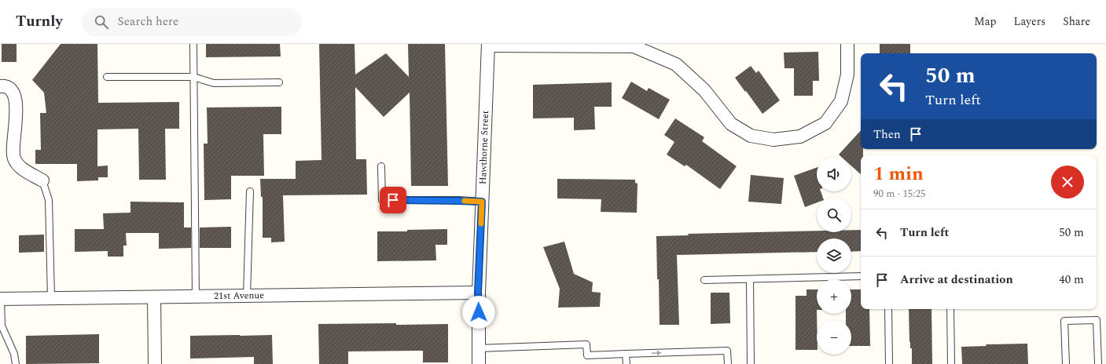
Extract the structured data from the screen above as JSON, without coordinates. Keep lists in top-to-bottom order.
{
  "streets": {
    "street": ["Hawthorne Street", "21st Avenue"]
  },
  "crossings": [
    ["Hawthorne Street", "21st Avenue"]
  ],
  "page": {
    "header": "Turnly",
    "search": "Search here",
    "nav": ["Map", "Layers", "Share"],
    "turn": ["50 m", "Turn left"],
    "then": "Then",
    "heading": ["1 min", "90 m · 15:25"],
    "map_buttons": ["+", "−"],
    "list": [
      {
        "name": "Turn left",
        "value": "50 m"
      },
      {
        "name": "Arrive at destination",
        "value": "40 m"
      }
    ]
  }
}
